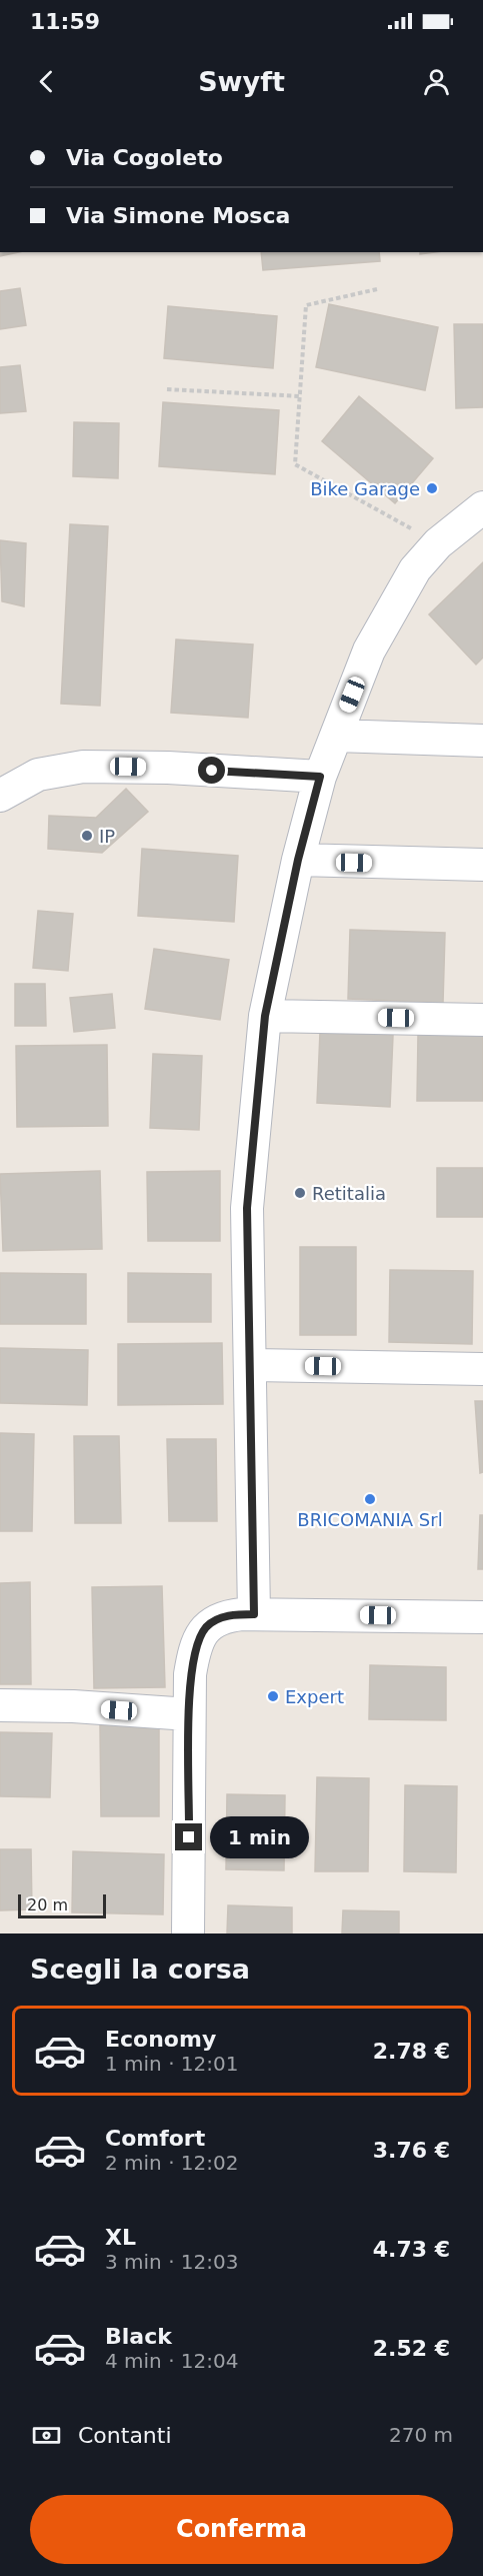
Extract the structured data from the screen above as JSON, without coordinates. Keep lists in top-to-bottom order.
{
  "places": [
    "Bike Garage",
    "IP",
    "Retitalia",
    "BRICOMANIA Srl",
    "Expert"
  ],
  "scale_bar": "20 m",
  "page": {
    "status": "11:59",
    "header": "Swyft",
    "banner": ["Via Cogoleto", "Via Simone Mosca"],
    "bubble": "1 min",
    "scale": "20 m",
    "heading": "Scegli la corsa",
    "list": [
      {
        "name": "Economy",
        "note": "1 min · 12:01",
        "value": "2.78 €"
      },
      {
        "name": "Comfort",
        "note": "2 min · 12:02",
        "value": "3.76 €"
      },
      {
        "name": "XL",
        "note": "3 min · 12:03",
        "value": "4.73 €"
      },
      {
        "name": "Black",
        "note": "4 min · 12:04",
        "value": "2.52 €"
      }
    ],
    "pay": ["Contanti", "270 m"],
    "buttons": "Conferma"
  }
}
